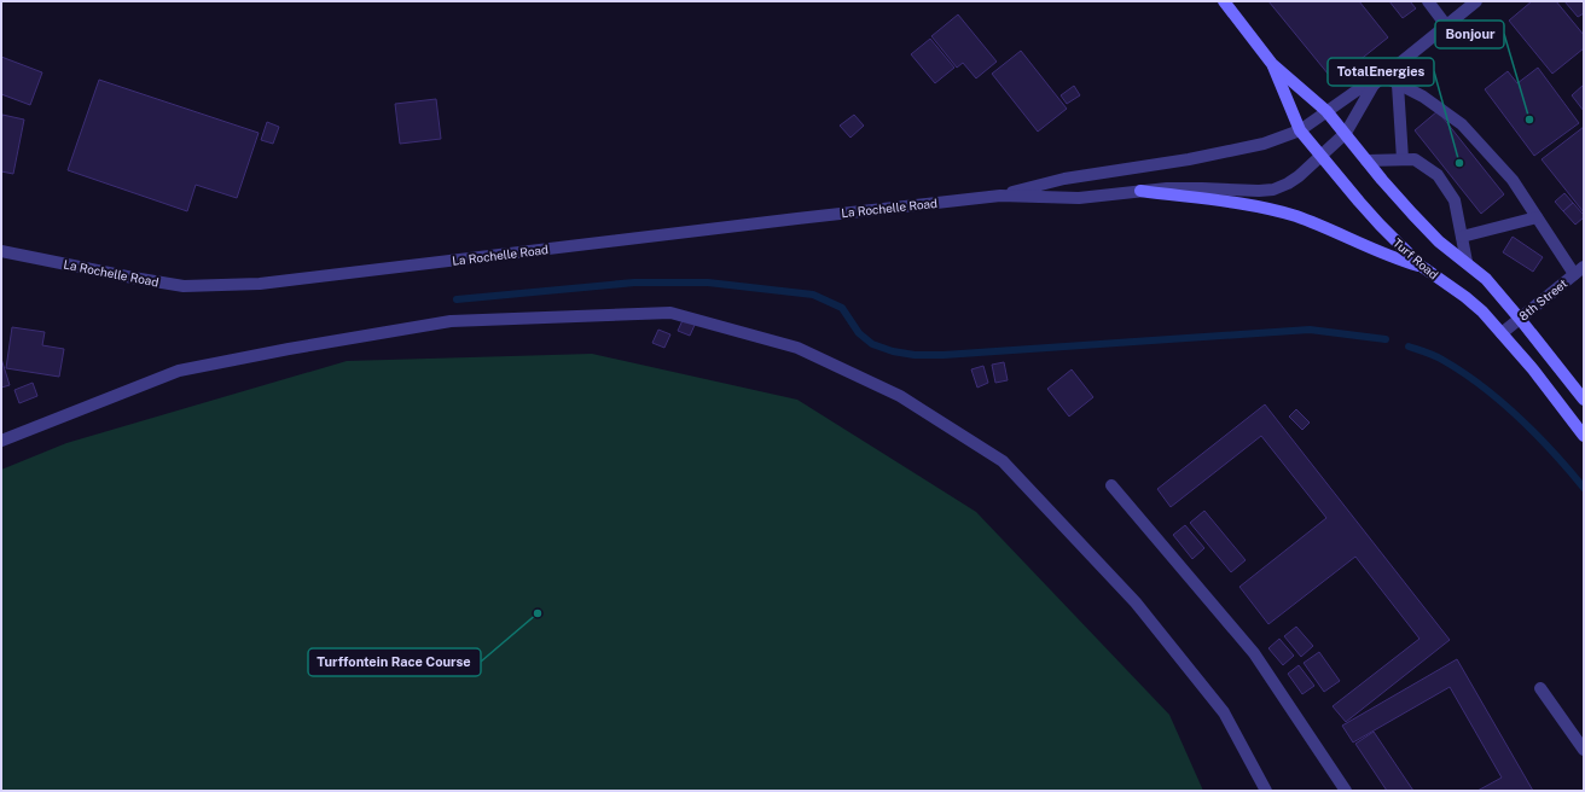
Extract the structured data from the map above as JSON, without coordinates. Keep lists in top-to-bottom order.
{
  "streets": {
    "main road": ["Turf Road"],
    "street": ["La Rochelle Road", "8th Street"]
  },
  "crossings": [
    ["La Rochelle Road", "Turf Road"],
    ["Turf Road", "8th Street"]
  ],
  "places": ["Bonjour", "TotalEnergies", "Turffontein Race Course"]
}
